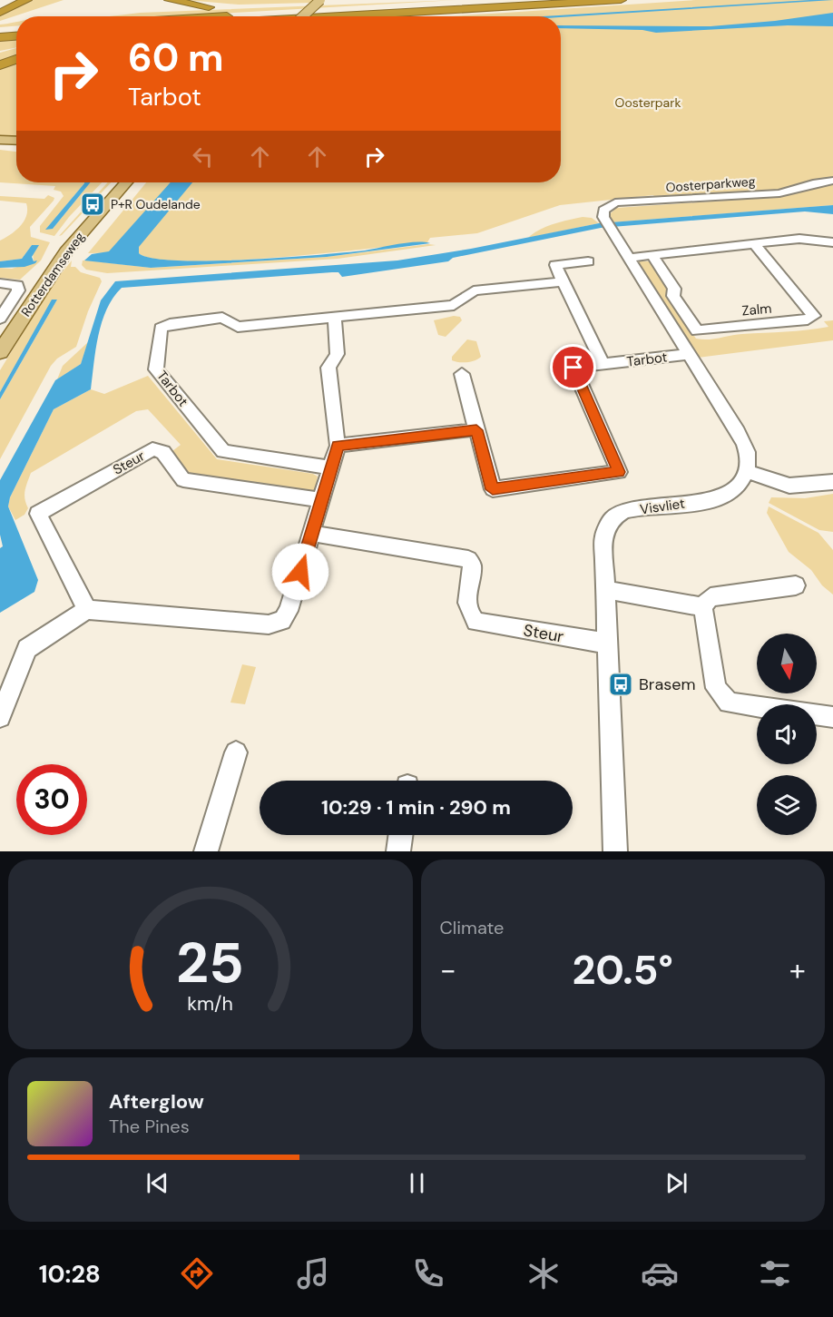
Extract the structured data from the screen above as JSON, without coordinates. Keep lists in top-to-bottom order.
{
  "streets": {
    "main road": ["Rotterdamseweg"],
    "street": [
      "Oosterparkweg",
      "Zalm",
      "Tarbot",
      "Steur",
      "Visvliet"
    ]
  },
  "crossings": [
    ["Steur", "Visvliet"]
  ],
  "parks": ["Oosterpark"],
  "places": {
    "bus stop": ["P+R Oudelande", "Brasem"]
  },
  "north": "bottom",
  "page": {
    "turn": ["60 m", "Tarbot"],
    "limit": "30",
    "trip": "10:29 · 1 min · 290 m",
    "tile": "Climate",
    "heat": ["−", "20.5°", "+"],
    "song": ["Afterglow", "The Pines"],
    "tabs": "10:28",
    "gauge": ["25", "km/h"]
  }
}
